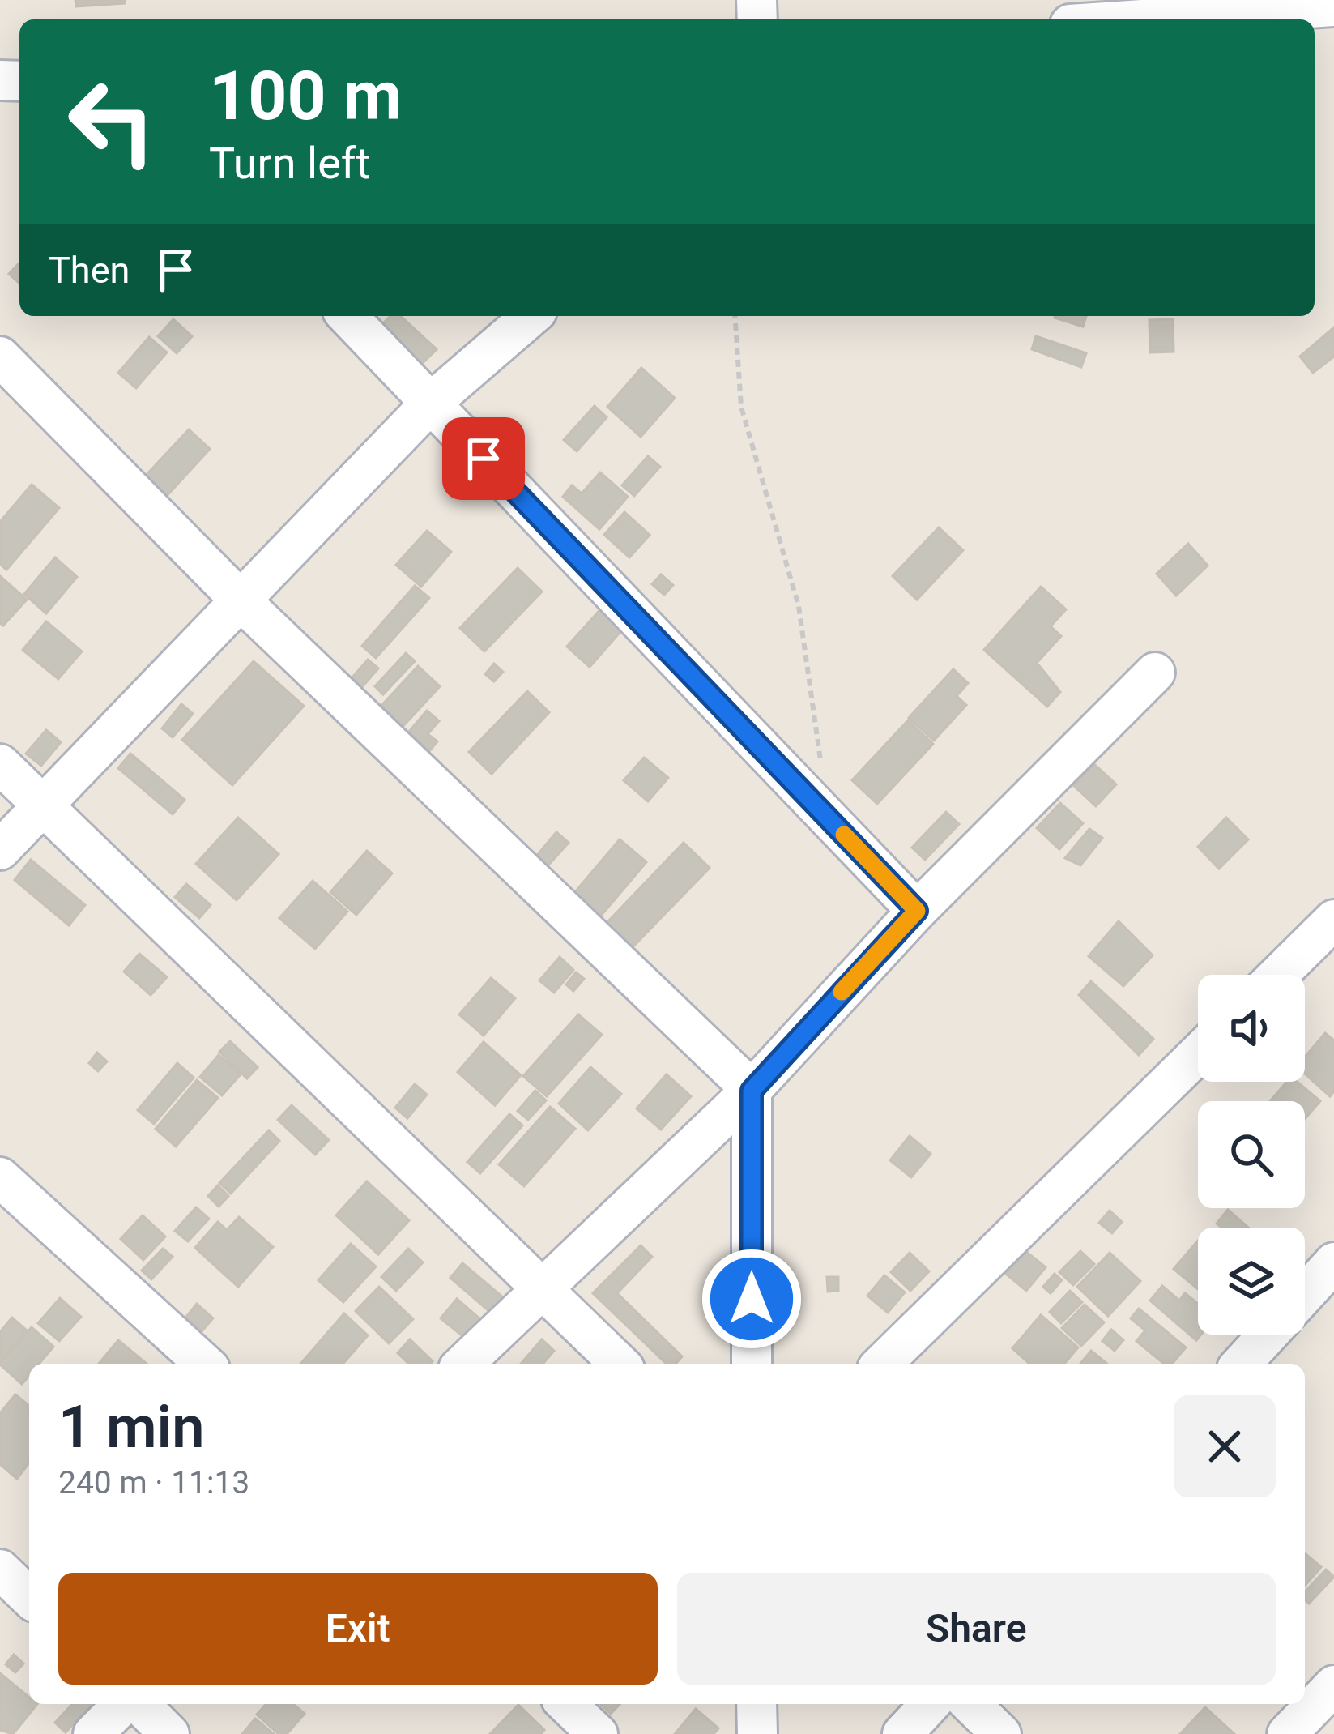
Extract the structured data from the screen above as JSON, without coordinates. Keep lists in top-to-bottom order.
{
  "page": {
    "turn": ["100 m", "Turn left"],
    "then": "Then",
    "heading": ["1 min", "240 m · 11:13"],
    "buttons": ["Exit", "Share"]
  }
}
